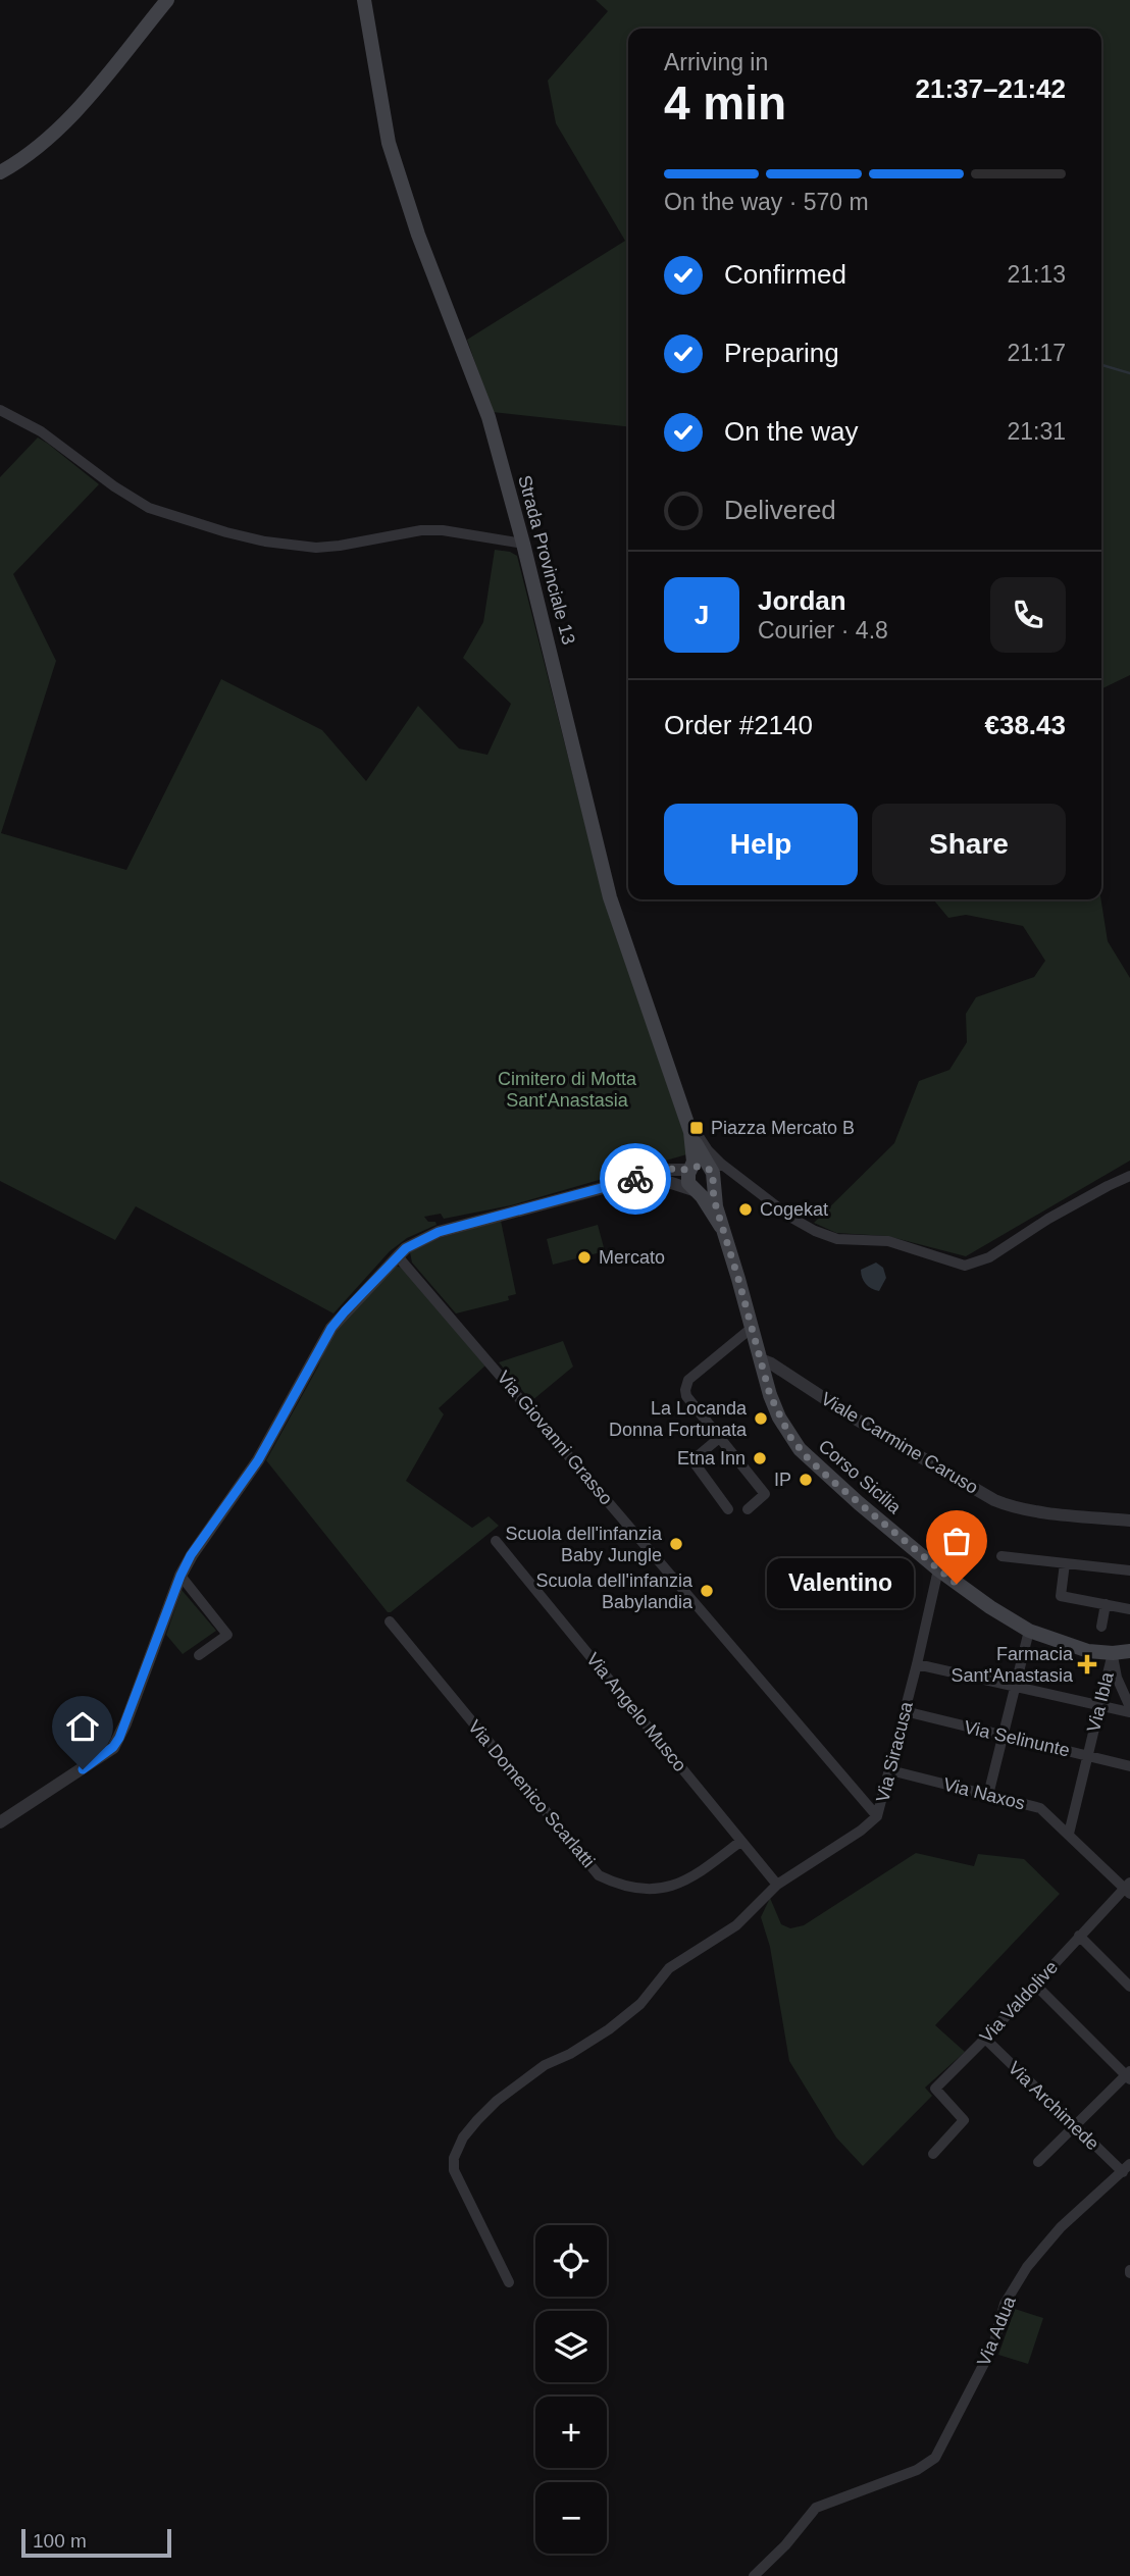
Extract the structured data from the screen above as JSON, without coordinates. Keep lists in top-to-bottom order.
{
  "streets": {
    "main road": ["Strada Provinciale 13", "Corso Sicilia"],
    "street": [
      "Via Giovanni Grasso",
      "Viale Carmine Caruso",
      "Via Ibla",
      "Via Angelo Musco",
      "Via Selinunte",
      "Via Siracusa",
      "Via Domenico Scarlatti",
      "Via Naxos",
      "Via Valdolive",
      "Via Archimede",
      "Via Adua"
    ]
  },
  "crossings": [
    ["Via Giovanni Grasso", "Via Siracusa"],
    ["Viale Carmine Caruso", "Corso Sicilia"],
    ["Corso Sicilia", "Via Ibla"],
    ["Corso Sicilia", "Via Siracusa"],
    ["Via Ibla", "Via Selinunte"],
    ["Via Ibla", "Via Naxos"],
    ["Via Angelo Musco", "Via Siracusa"],
    ["Via Angelo Musco", "Via Domenico Scarlatti"],
    ["Via Selinunte", "Via Siracusa"],
    ["Via Siracusa", "Via Naxos"],
    ["Via Naxos", "Via Valdolive"],
    ["Via Valdolive", "Via Archimede"],
    ["Via Archimede", "Via Adua"]
  ],
  "parks": ["Cimitero di Motta Sant'Anastasia"],
  "places": {
    "transit": ["Piazza Mercato B"],
    "other": [
      "Cogekat",
      "Mercato",
      "La Locanda Donna Fortunata",
      "Etna Inn",
      "IP",
      "Scuola dell'infanzia Baby Jungle",
      "Valentino",
      "Scuola dell'infanzia Babylandia"
    ],
    "health": ["Farmacia Sant'Anastasia"]
  },
  "scale_bar": "100 m",
  "page": {
    "heading": ["4 min", "Arriving in", "21:37–21:42"],
    "panel": [
      "Jordan",
      "Courier · 4.8",
      "Order #2140",
      "€38.43"
    ],
    "bar": "On the way · 570 m",
    "list": [
      ["Confirmed", "21:13"],
      ["Preparing", "21:17"],
      ["On the way", "21:31"],
      "Delivered"
    ],
    "round": "J",
    "buttons": ["Help", "Share"],
    "bubble": "Valentino",
    "map_buttons": ["+", "−"],
    "scale": "100 m"
  }
}
